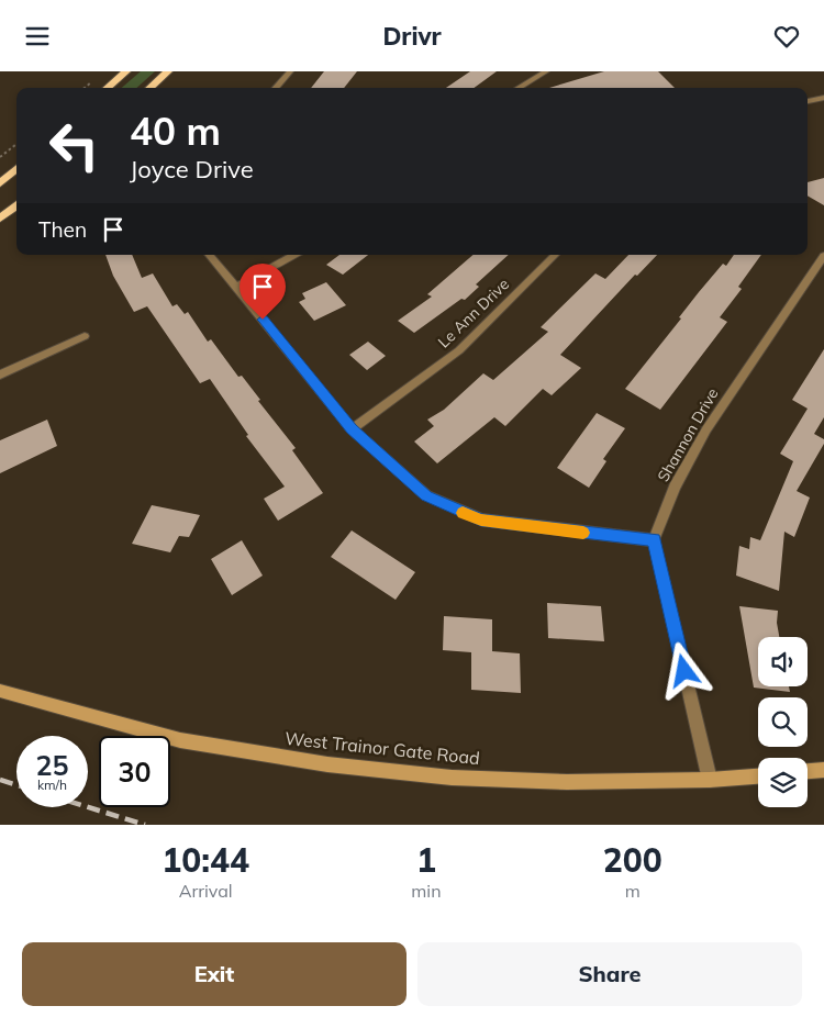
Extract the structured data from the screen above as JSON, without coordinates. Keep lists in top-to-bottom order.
{
  "streets": {
    "main road": ["West Trainor Gate Road"],
    "street": ["Le Ann Drive", "Shannon Drive"]
  },
  "page": {
    "header": "Drivr",
    "turn": ["40 m", "Joyce Drive"],
    "then": "Then",
    "speed": "25 km/h",
    "limit": "30",
    "eta": [
      "10:44",
      "Arrival",
      "1",
      "min",
      "200",
      "m"
    ],
    "buttons": ["Exit", "Share"]
  }
}
